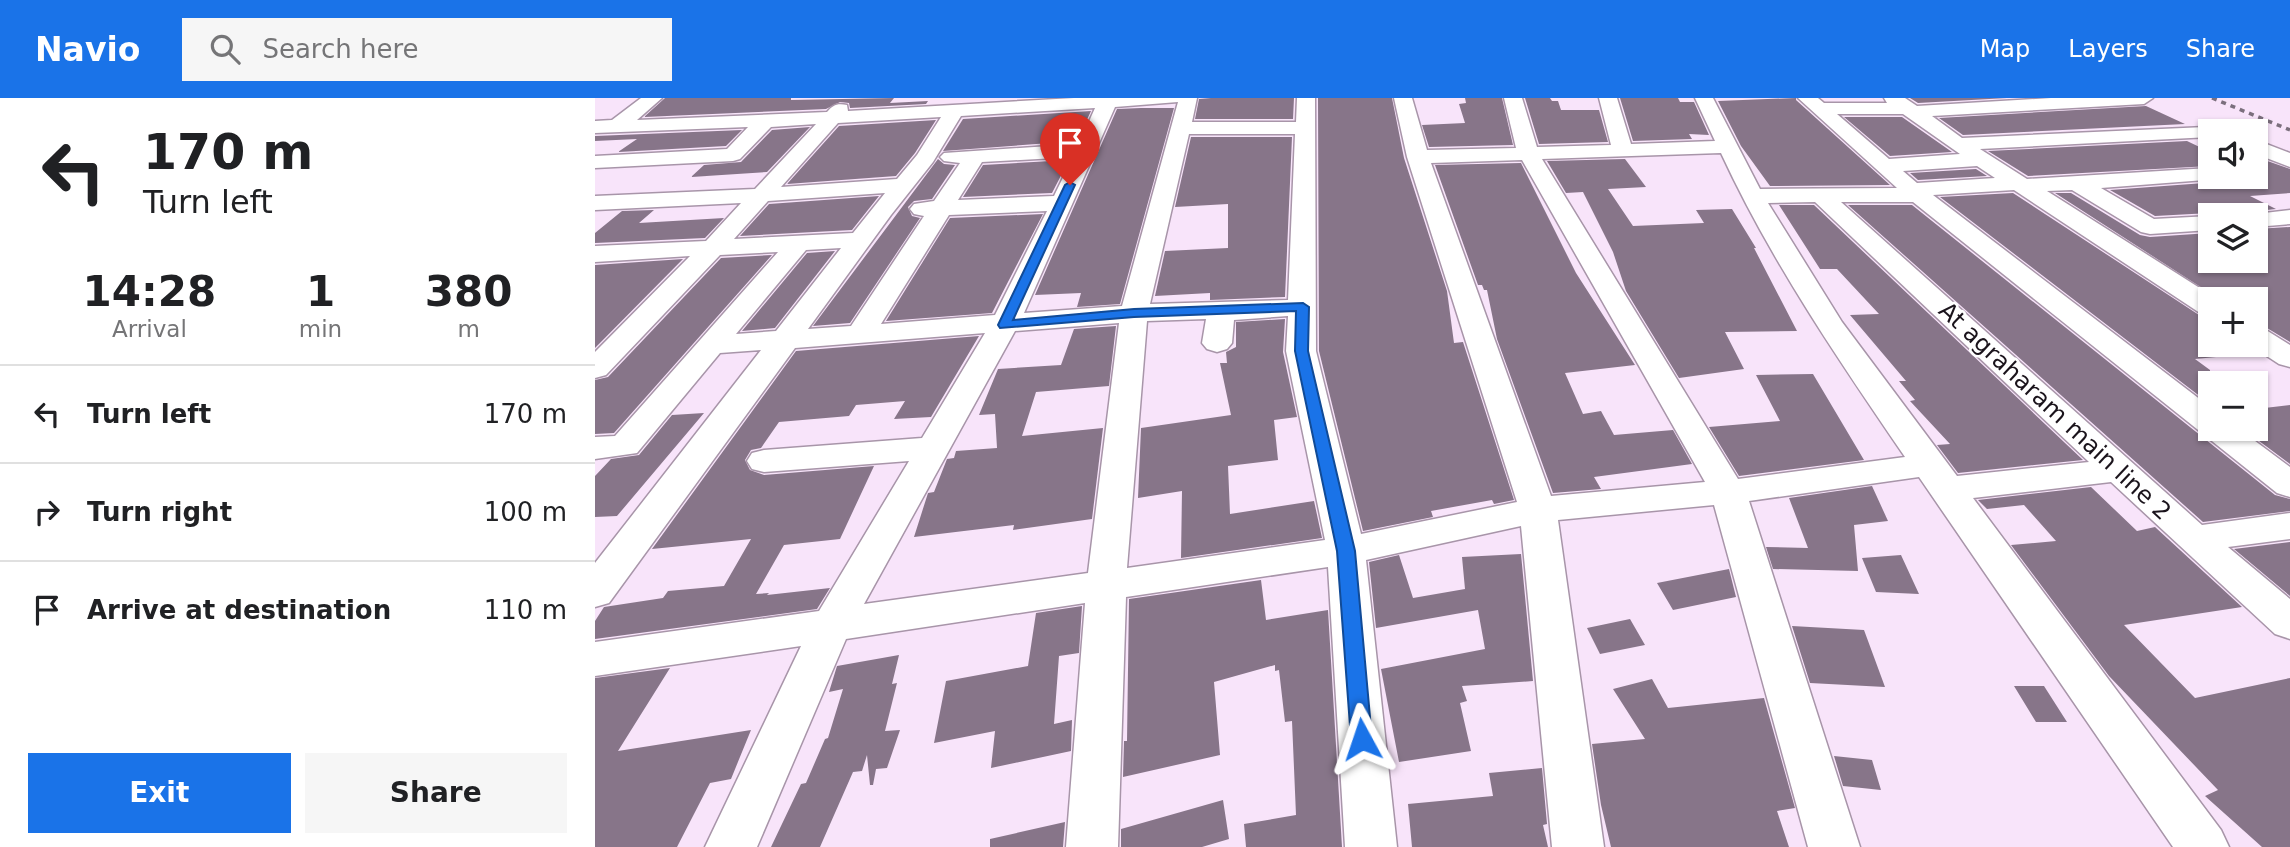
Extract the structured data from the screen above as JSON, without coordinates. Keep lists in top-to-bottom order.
{
  "streets": {
    "street": ["At agraharam main line 2"]
  },
  "page": {
    "header": "Navio",
    "search": "Search here",
    "nav": ["Map", "Layers", "Share"],
    "turn": ["170 m", "Turn left"],
    "map_buttons": ["+", "−"],
    "eta": [
      "14:28",
      "Arrival",
      "1",
      "min",
      "380",
      "m"
    ],
    "list": [
      {
        "name": "Turn left",
        "value": "170 m"
      },
      {
        "name": "Turn right",
        "value": "100 m"
      },
      {
        "name": "Arrive at destination",
        "value": "110 m"
      }
    ],
    "buttons": ["Exit", "Share"]
  }
}
